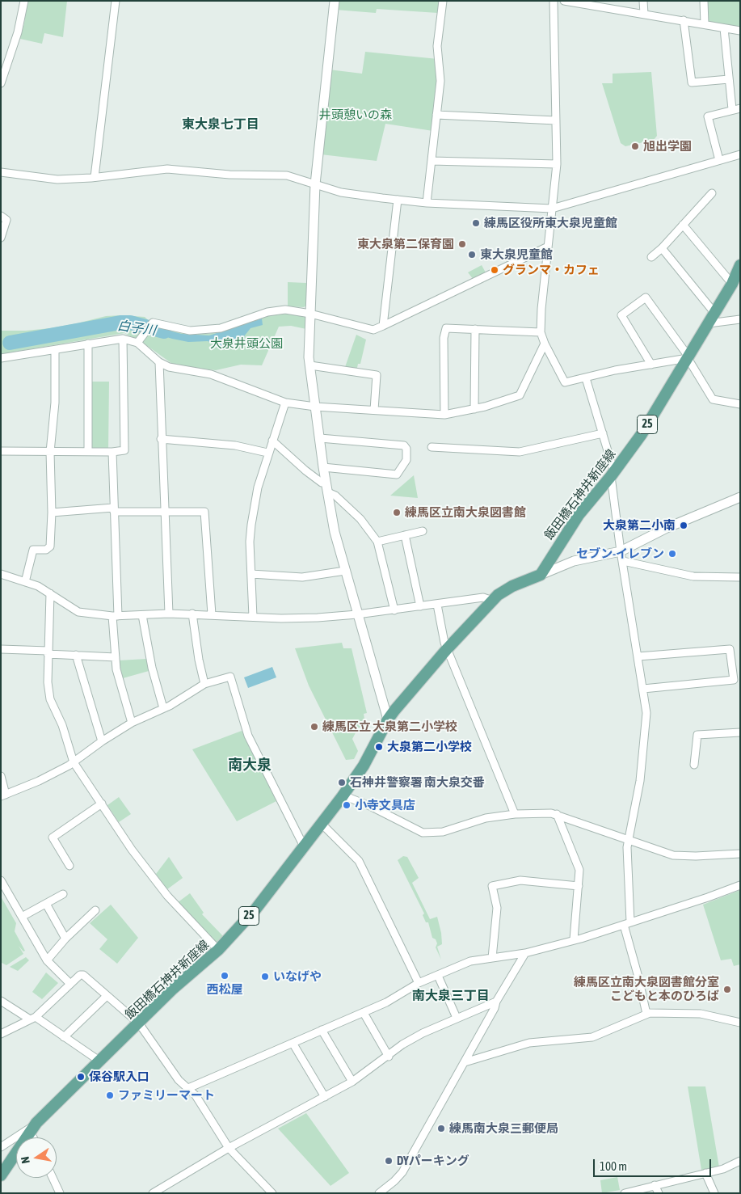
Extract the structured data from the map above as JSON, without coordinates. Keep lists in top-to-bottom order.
{
  "streets": {
    "main road": ["25", "飯田橋石神井新座線"]
  },
  "crossings": [
    ["25", "飯田橋石神井新座線"]
  ],
  "districts": ["東大泉七丁目", "南大泉", "南大泉三丁目"],
  "water": ["白子川"],
  "parks": ["井頭憩いの森", "大泉井頭公園"],
  "places": [
    "旭出学園",
    "練馬区役所東大泉児童館",
    "東大泉第二保育園",
    "東大泉児童館",
    "グランマ・カフェ",
    "練馬区立南大泉図書館",
    "大泉第二小南",
    "セブン-イレブン",
    "練馬区立 大泉第二小学校",
    "大泉第二小学校",
    "石神井警察署 南大泉交番",
    "小寺文具店",
    "西松屋",
    "いなげや",
    "練馬区立南大泉図書館分室 こどもと本のひろば",
    "保谷駅入口",
    "ファミリーマート",
    "練馬南大泉三郵便局",
    "DYパーキング"
  ],
  "scale_bar": "100 m",
  "north": "left"
}
